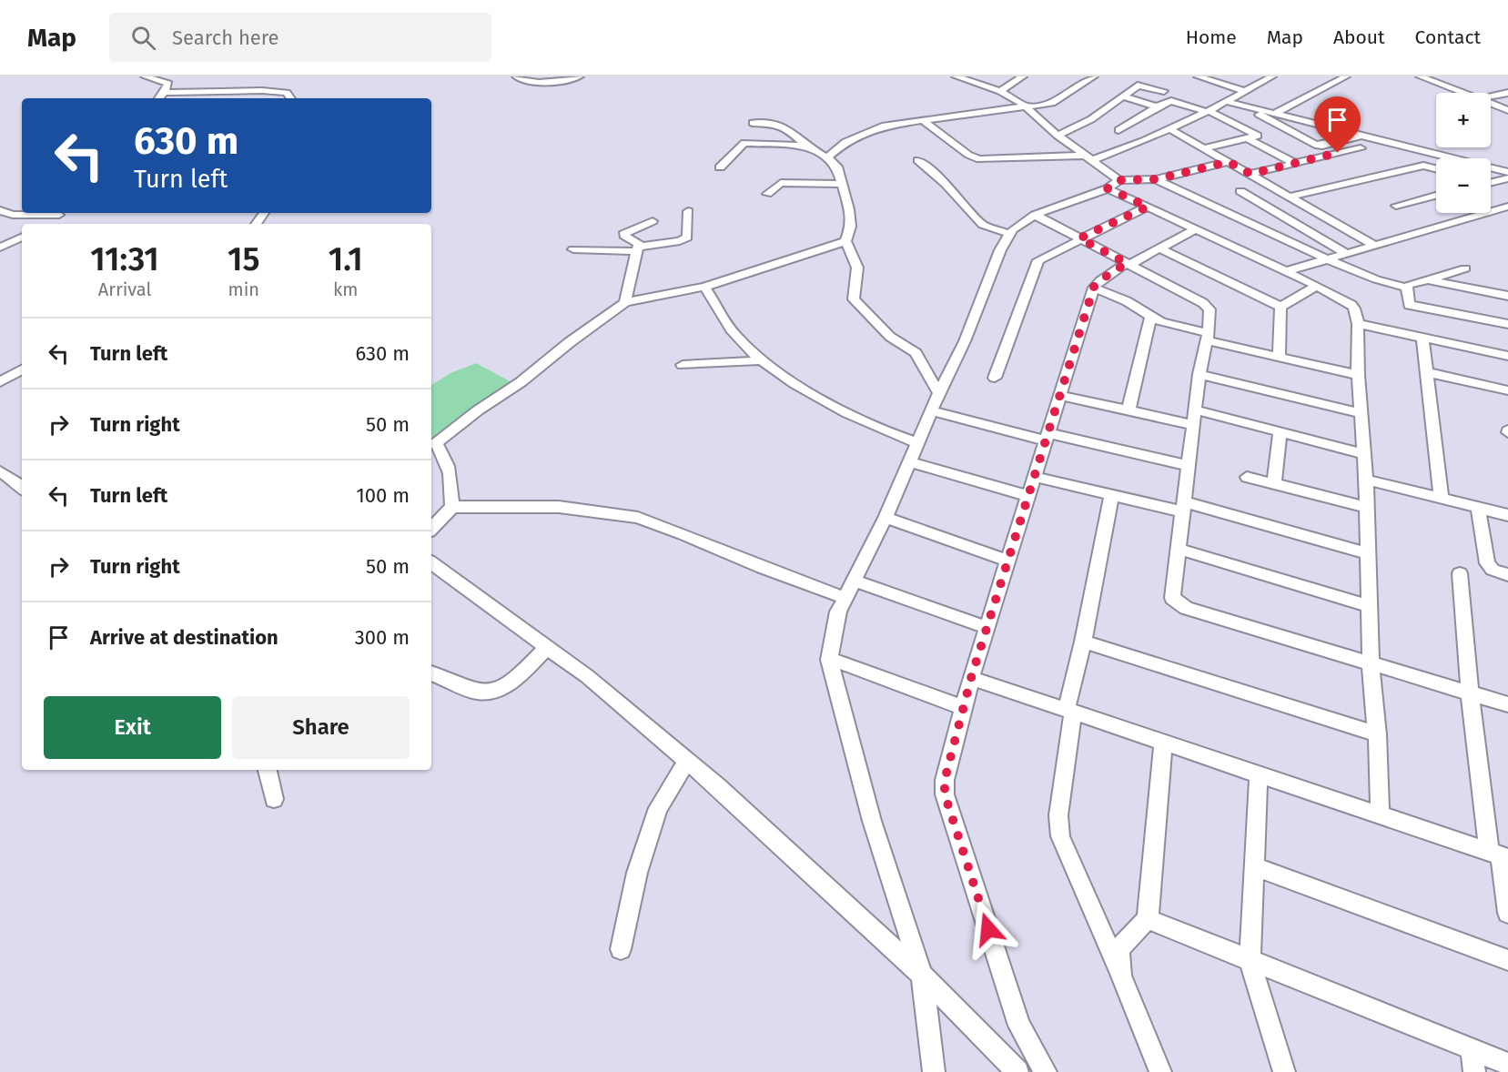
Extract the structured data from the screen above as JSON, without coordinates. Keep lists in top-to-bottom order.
{
  "page": {
    "header": "Map",
    "search": "Search here",
    "nav": [
      "Home",
      "Map",
      "About",
      "Contact"
    ],
    "map_buttons": ["+", "−"],
    "turn": ["630 m", "Turn left"],
    "eta": [
      "11:31",
      "Arrival",
      "15",
      "min",
      "1.1",
      "km"
    ],
    "list": [
      {
        "name": "Turn left",
        "value": "630 m"
      },
      {
        "name": "Turn right",
        "value": "50 m"
      },
      {
        "name": "Turn left",
        "value": "100 m"
      },
      {
        "name": "Turn right",
        "value": "50 m"
      },
      {
        "name": "Arrive at destination",
        "value": "300 m"
      }
    ],
    "buttons": ["Exit", "Share"]
  }
}
